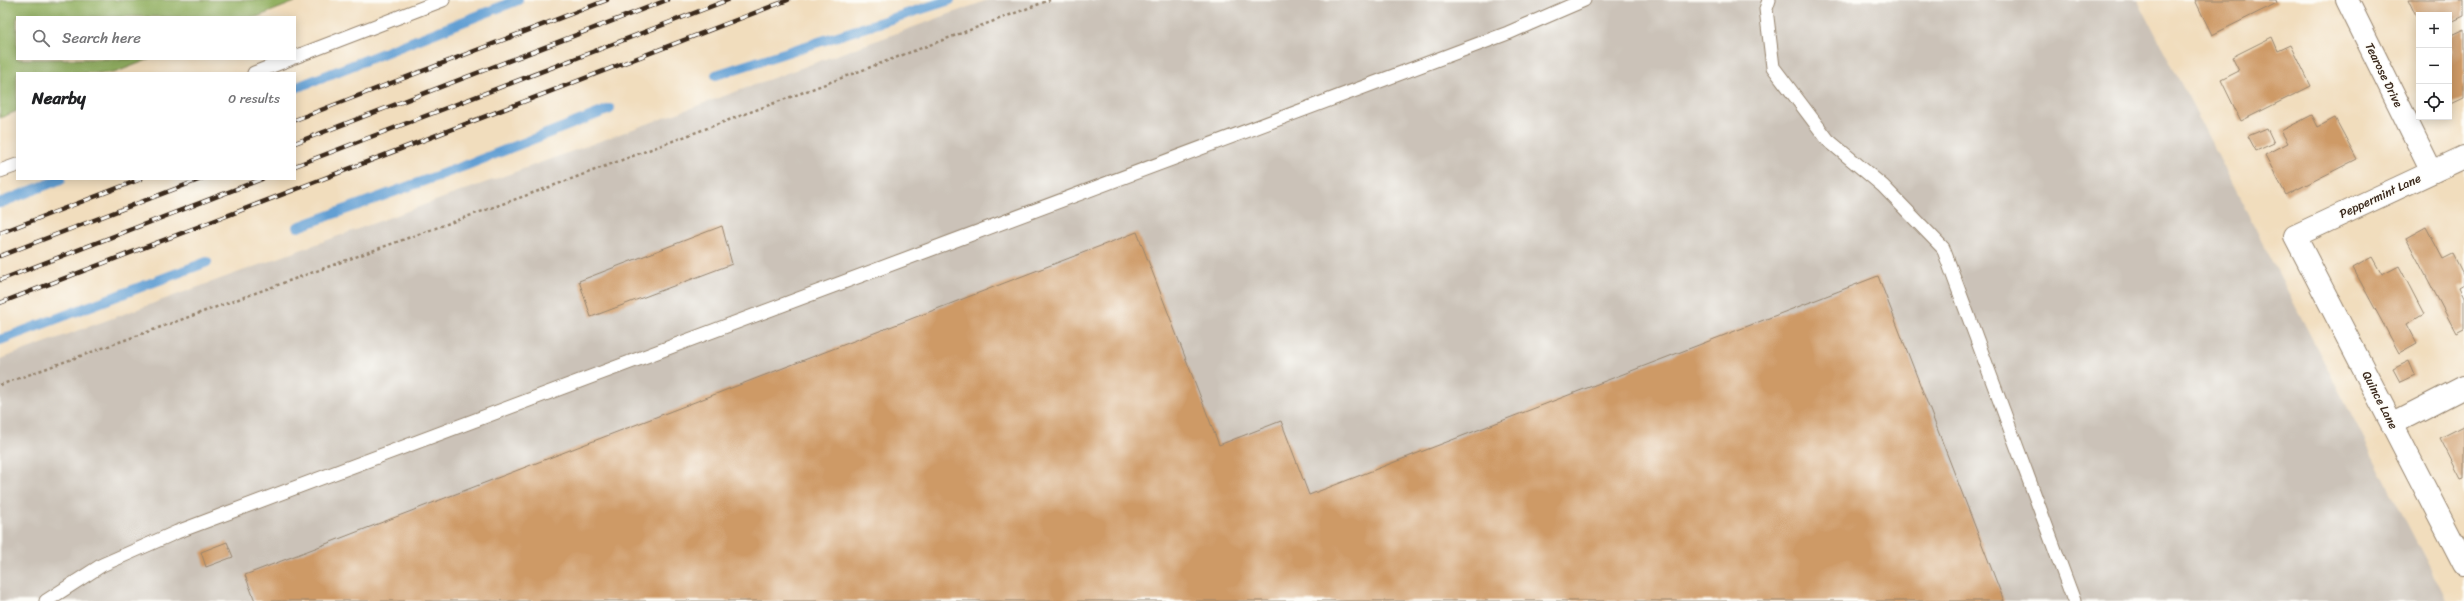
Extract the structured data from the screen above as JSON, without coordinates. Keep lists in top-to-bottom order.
{
  "streets": {
    "street": ["Tearose Drive", "Peppermint Lane", "Quince Lane"]
  },
  "crossings": [
    ["Tearose Drive", "Peppermint Lane"],
    ["Peppermint Lane", "Quince Lane"]
  ],
  "page": {
    "map_buttons": ["+", "−"],
    "search": "Search here",
    "heading": ["Nearby", "0 results"]
  }
}
